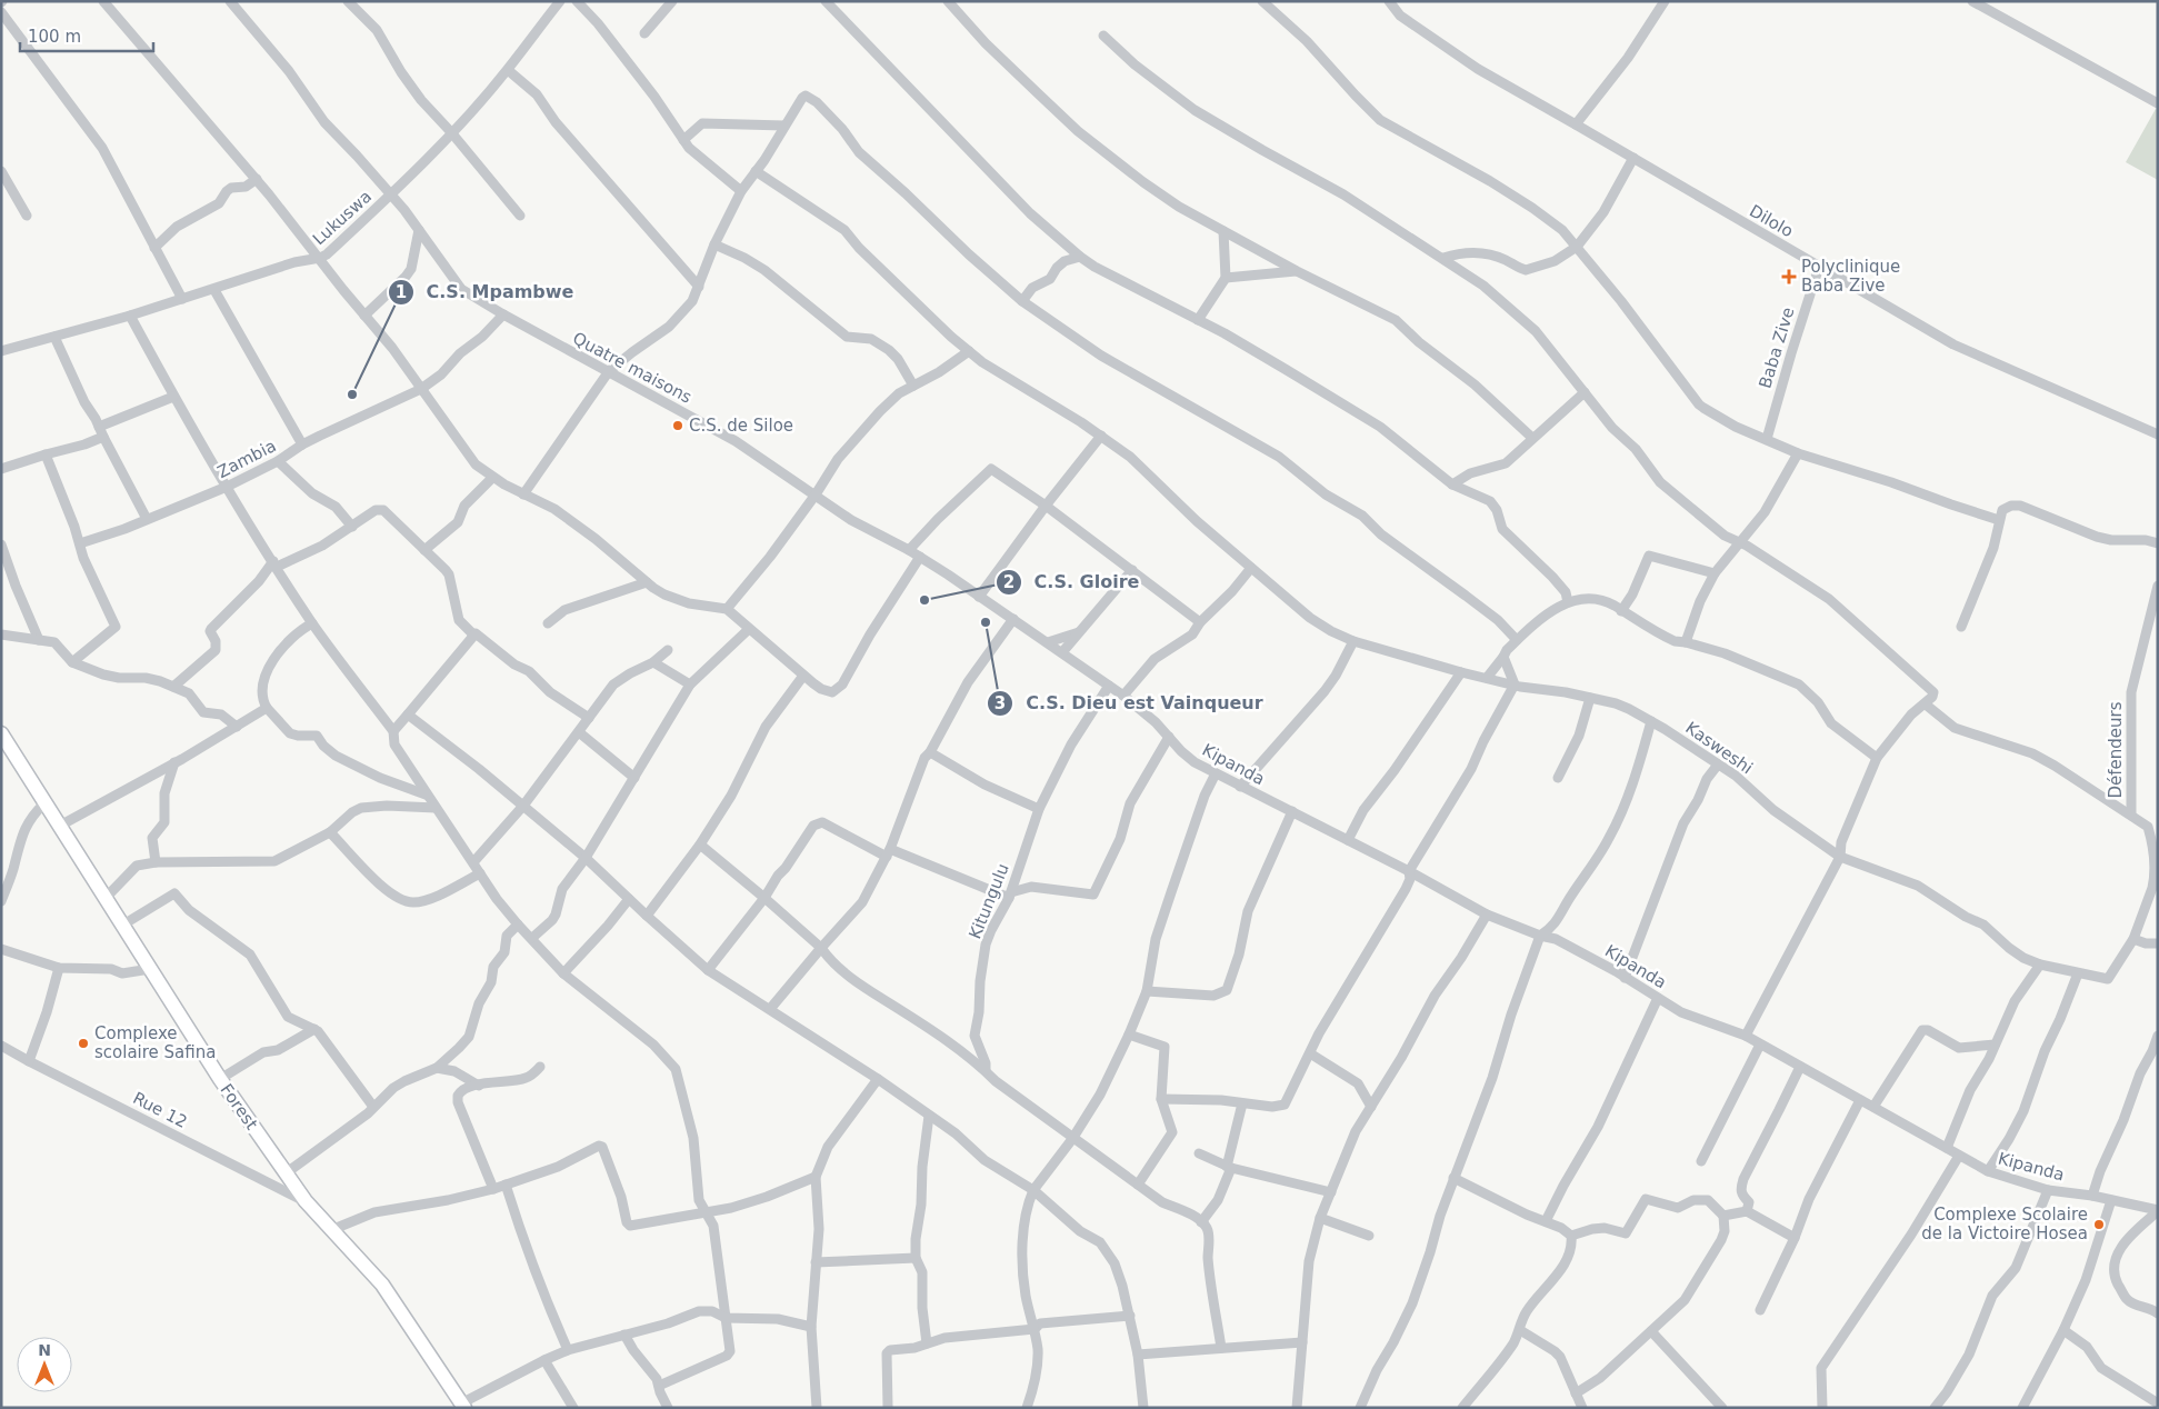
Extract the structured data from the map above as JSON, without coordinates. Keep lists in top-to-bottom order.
{
  "streets": {
    "street": [
      "Lukuswa",
      "Dilolo",
      "Baba Zive",
      "Quatre maisons",
      "Zambia",
      "Kasweshi",
      "Défendeurs",
      "Kipanda",
      "Kitungulu",
      "Forest",
      "Rue 12"
    ]
  },
  "crossings": [
    ["Lukuswa", "Quatre maisons"],
    ["Dilolo", "Baba Zive"],
    ["Quatre maisons", "Zambia"],
    ["Quatre maisons", "Kipanda"],
    ["Quatre maisons", "Kitungulu"],
    ["Forest", "Rue 12"]
  ],
  "places": {
    "health": ["Polyclinique Baba Zive"],
    "other": [
      "C.S. Mpambwe",
      "C.S. de Siloe",
      "C.S. Gloire",
      "C.S. Dieu est Vainqueur",
      "Complexe scolaire Safina",
      "Complexe Scolaire de la Victoire Hosea"
    ]
  },
  "scale_bar": "100 m",
  "north": "top"
}
